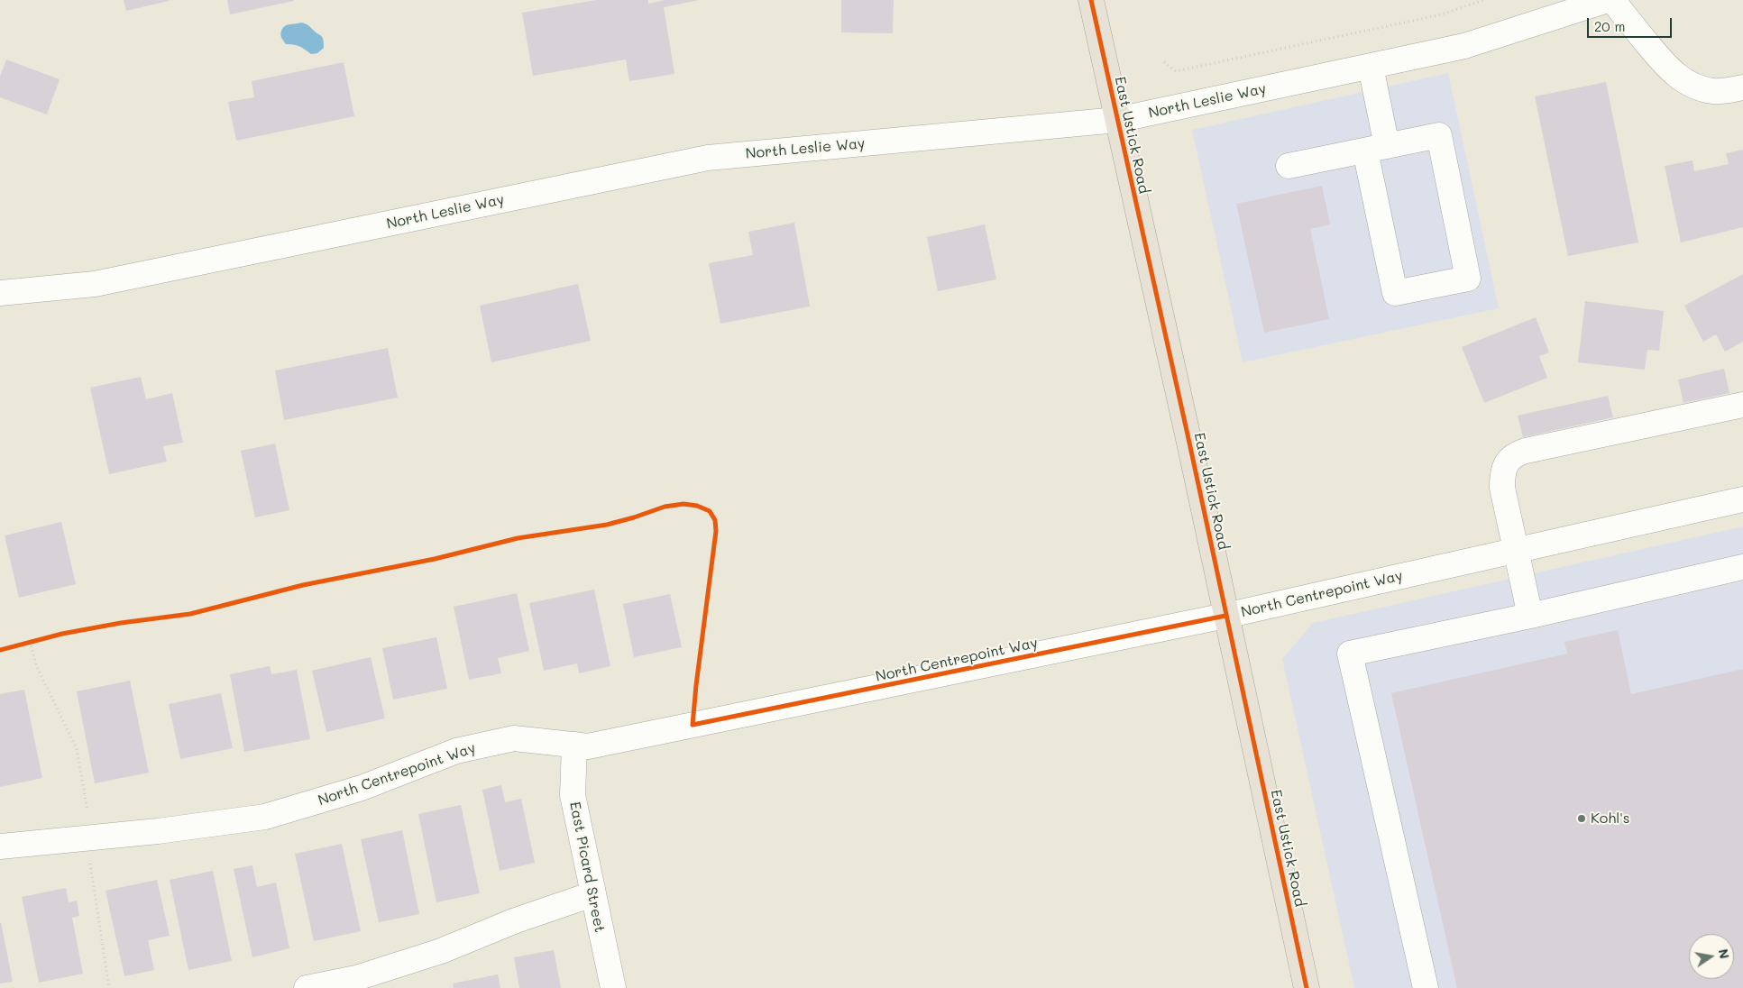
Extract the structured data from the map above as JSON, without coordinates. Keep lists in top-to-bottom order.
{
  "streets": {
    "main road": ["East Ustick Road"],
    "street": ["North Leslie Way", "North Centrepoint Way", "East Picard Street"]
  },
  "crossings": [
    ["North Leslie Way", "East Ustick Road"],
    ["East Ustick Road", "North Centrepoint Way"],
    ["North Centrepoint Way", "East Picard Street"]
  ],
  "places": ["Kohl's"],
  "scale_bar": "20 m",
  "north": "right"
}
